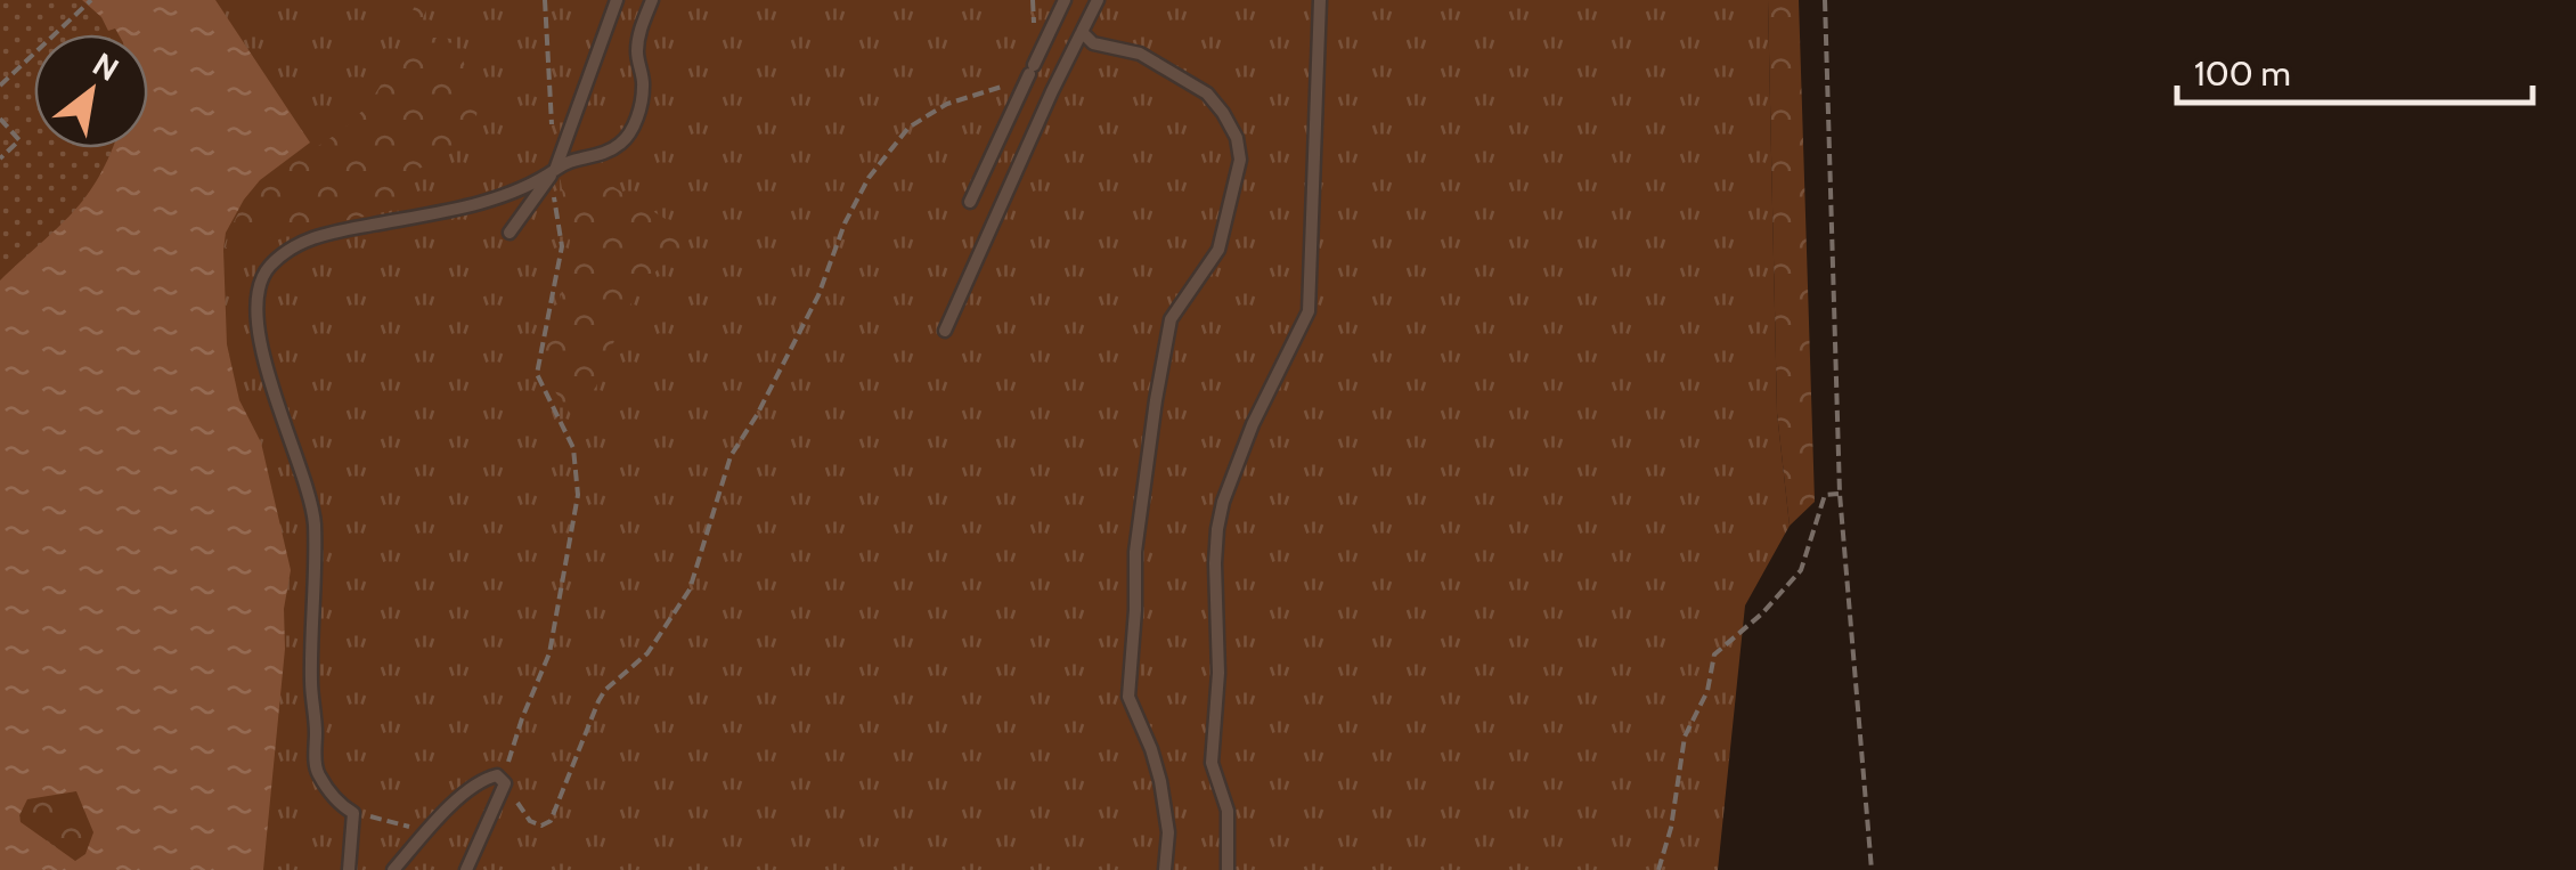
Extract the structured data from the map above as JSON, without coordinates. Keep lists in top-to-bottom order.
{
  "scale_bar": "100 m",
  "north": "top right"
}
